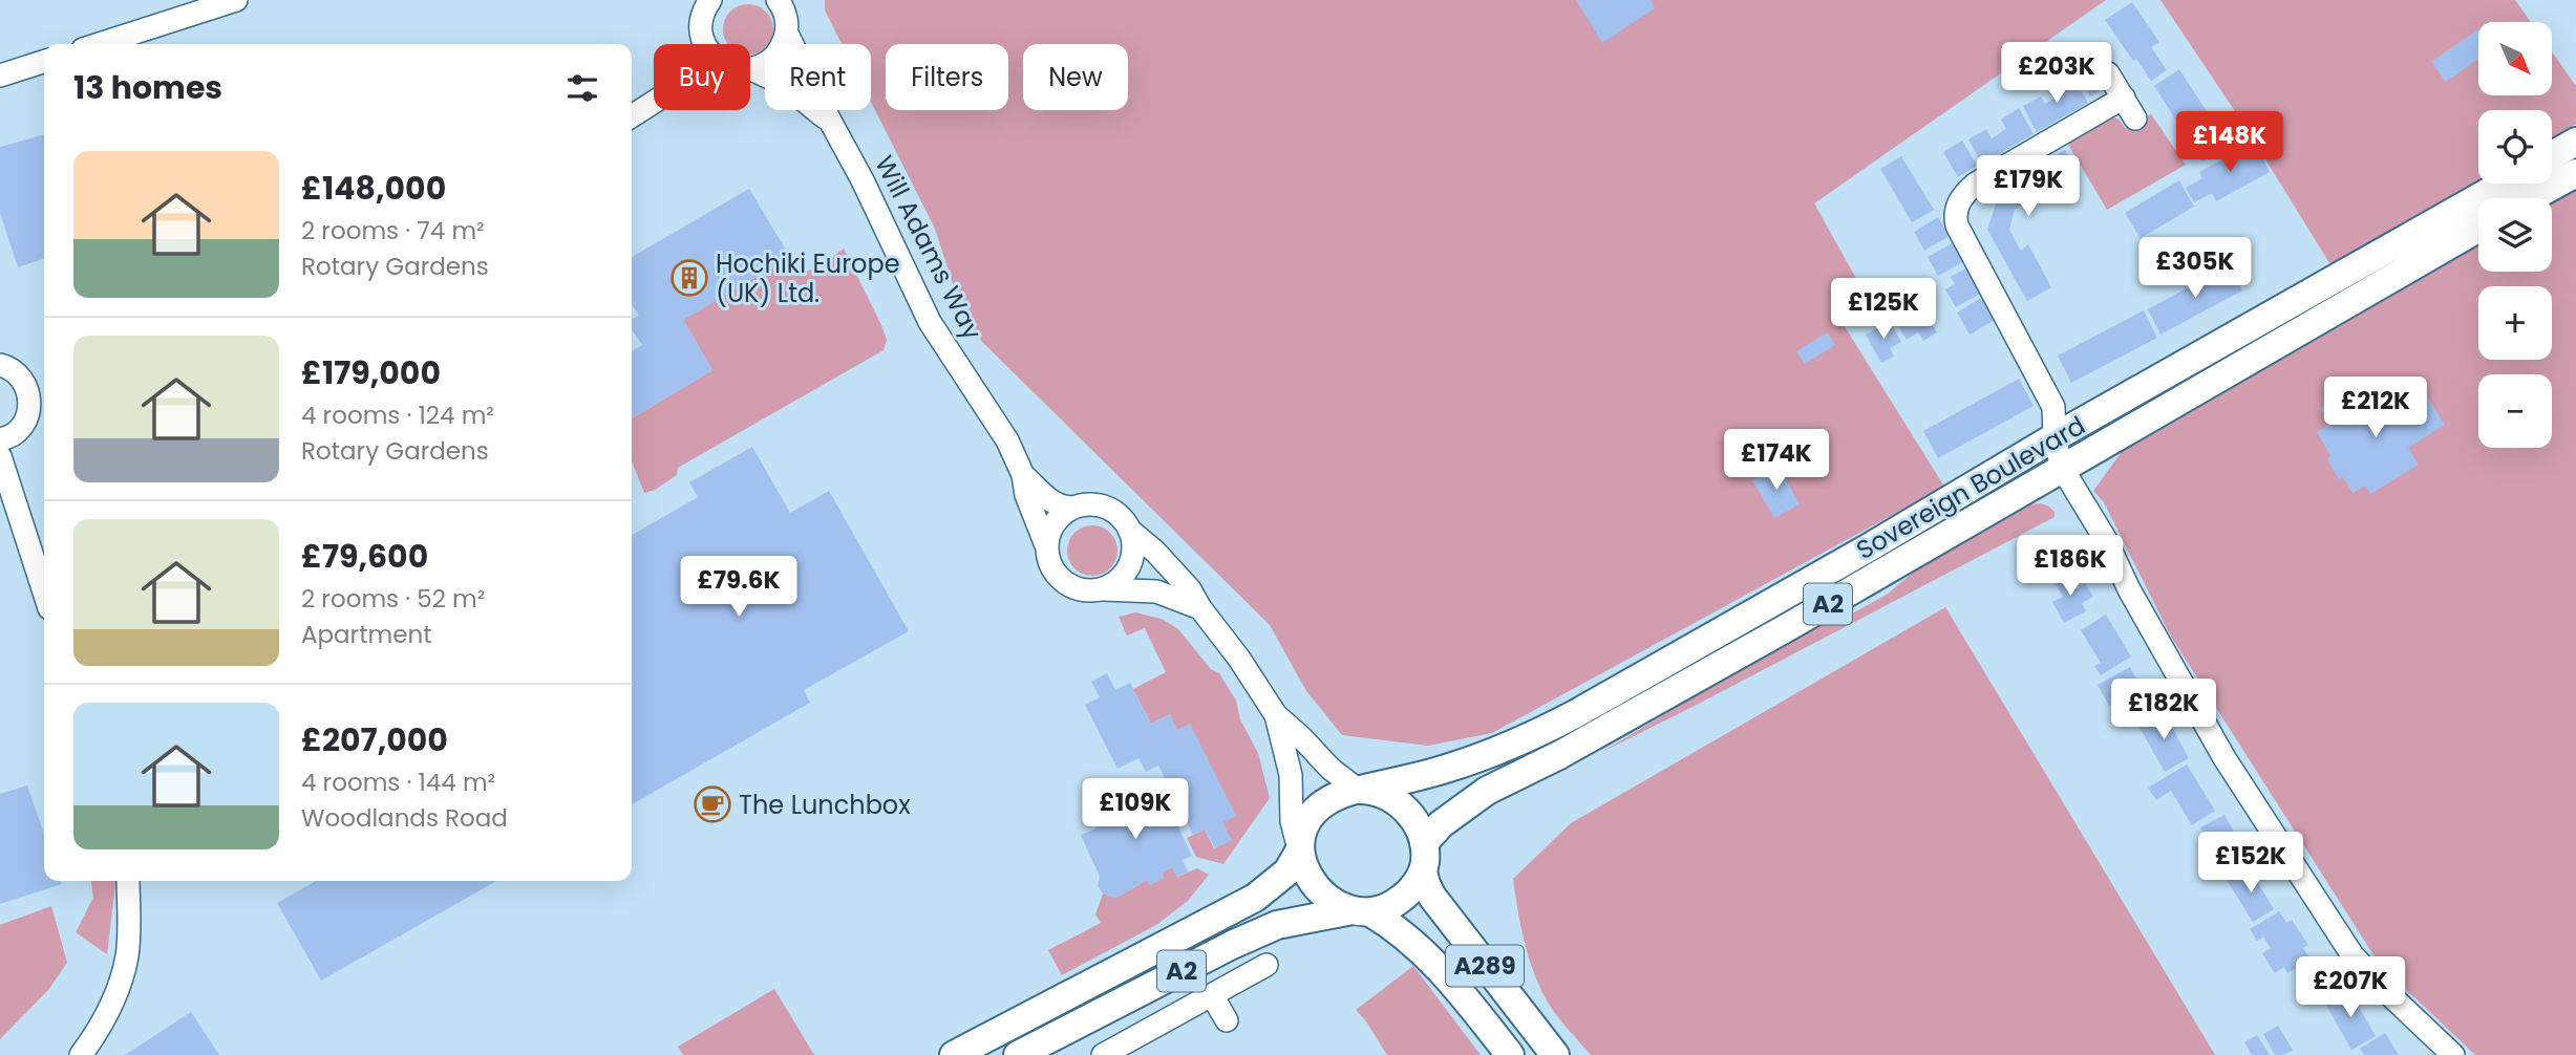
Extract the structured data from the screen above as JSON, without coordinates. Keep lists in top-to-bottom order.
{
  "streets": {
    "main road": ["Sovereign Boulevard", "A2", "A289"],
    "street": ["Will Adams Way"]
  },
  "crossings": [
    ["Sovereign Boulevard", "A2"],
    ["Sovereign Boulevard", "A289"],
    ["A2", "A289"]
  ],
  "places": {
    "building": ["Hochiki Europe (UK) Ltd."],
    "cafe": ["The Lunchbox"]
  },
  "north": "bottom right",
  "page": {
    "map_buttons": ["+", "−"],
    "price": [
      "£203K",
      "£148K",
      "£179K",
      "£305K",
      "£125K",
      "£212K",
      "£174K",
      "£186K",
      "£79.6K",
      "£182K",
      "£109K",
      "£152K",
      "£207K"
    ],
    "chip": [
      "Buy",
      "Rent",
      "Filters",
      "New"
    ],
    "heading": "13 homes",
    "list": [
      {
        "name": "£148,000",
        "note": "2 rooms · 74 m² · Rotary Gardens"
      },
      {
        "name": "£179,000",
        "note": "4 rooms · 124 m² · Rotary Gardens"
      },
      {
        "name": "£79,600",
        "note": "2 rooms · 52 m² · Apartment"
      },
      {
        "name": "£207,000",
        "note": "4 rooms · 144 m² · Woodlands Road"
      }
    ]
  }
}
